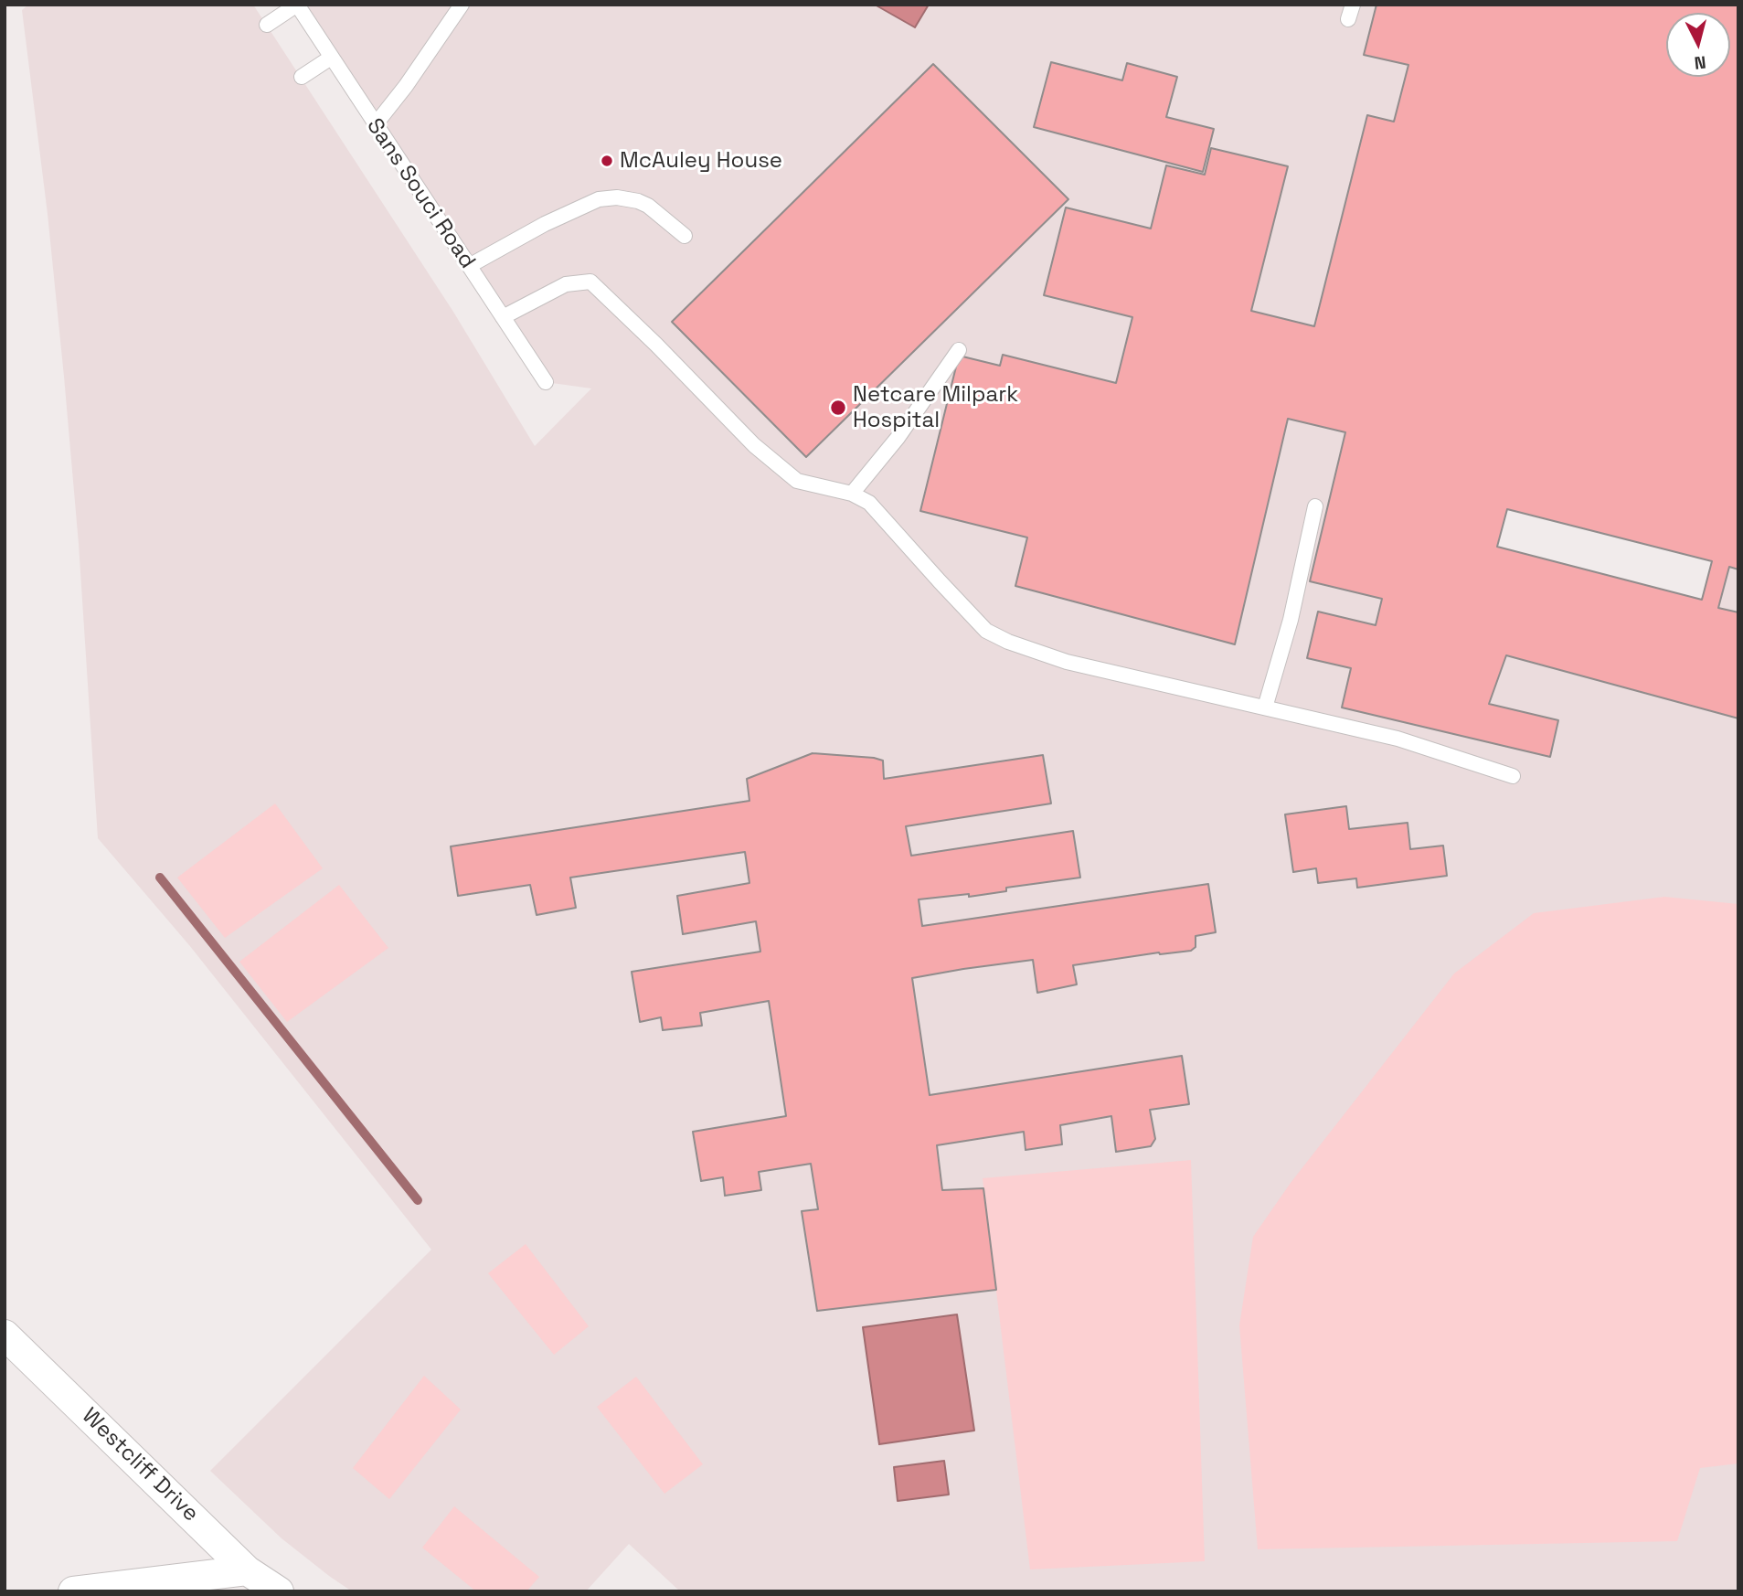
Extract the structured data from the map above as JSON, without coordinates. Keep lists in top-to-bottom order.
{
  "streets": {
    "street": ["Westcliff Drive"],
    "lane": ["Sans Souci Road"]
  },
  "places": ["McAuley House", "Netcare Milpark Hospital"],
  "north": "bottom"
}
